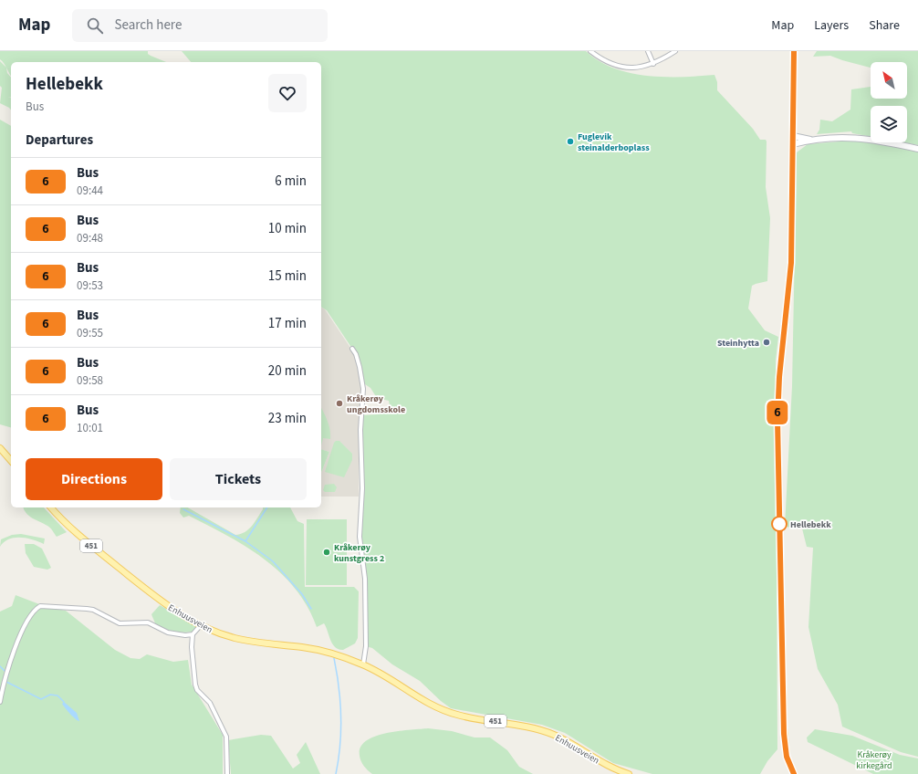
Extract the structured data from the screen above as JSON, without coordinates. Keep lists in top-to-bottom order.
{
  "streets": {
    "main road": ["451", "Enhuusveien"]
  },
  "parks": ["Kråkerøy kirkegård"],
  "places": [
    "Fuglevik steinalderboplass",
    "Steinhytta",
    "Kråkerøy ungdomsskole",
    "Hellebekk",
    "Kråkerøy kunstgress 2"
  ],
  "lines": ["bus line 6"],
  "north": "top left",
  "page": {
    "header": "Map",
    "search": "Search here",
    "nav": ["Map", "Layers", "Share"],
    "on_map": "6",
    "heading": [
      ["Hellebekk", "Bus"],
      "Departures"
    ],
    "list": [
      {
        "mark": "6",
        "name": "Bus",
        "note": "09:44",
        "value": "6 min"
      },
      {
        "mark": "6",
        "name": "Bus",
        "note": "09:48",
        "value": "10 min"
      },
      {
        "mark": "6",
        "name": "Bus",
        "note": "09:53",
        "value": "15 min"
      },
      {
        "mark": "6",
        "name": "Bus",
        "note": "09:55",
        "value": "17 min"
      },
      {
        "mark": "6",
        "name": "Bus",
        "note": "09:58",
        "value": "20 min"
      },
      {
        "mark": "6",
        "name": "Bus",
        "note": "10:01",
        "value": "23 min"
      }
    ],
    "buttons": ["Directions", "Tickets"]
  }
}
